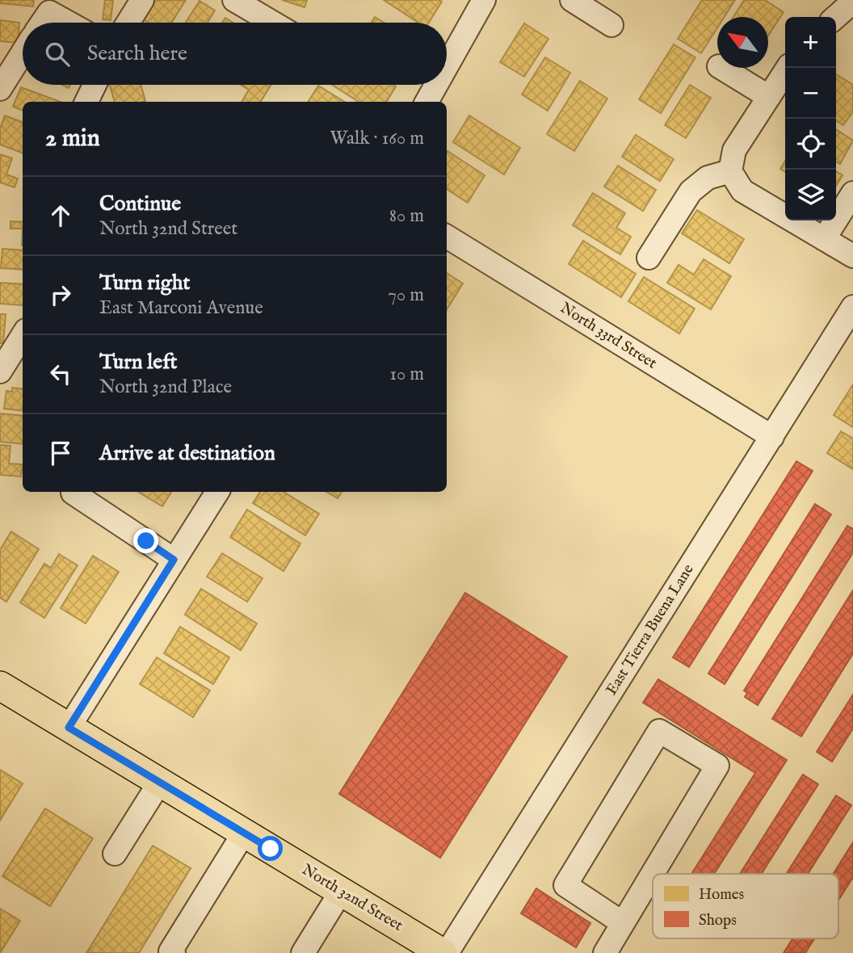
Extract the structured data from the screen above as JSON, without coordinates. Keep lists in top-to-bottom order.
{
  "streets": {
    "main road": ["North 32nd Street"],
    "street": ["North 33rd Street", "East Tierra Buena Lane"]
  },
  "crossings": [
    ["North 33rd Street", "East Tierra Buena Lane"]
  ],
  "legend": ["Homes", "Shops"],
  "north": "top left",
  "page": {
    "map_buttons": ["+", "−"],
    "search": "Search here",
    "heading": ["2 min", "Walk · 160 m"],
    "list": [
      ["Continue", "North 32nd Street", "80 m"],
      ["Turn right", "East Marconi Avenue", "70 m"],
      ["Turn left", "North 32nd Place", "10 m"],
      "Arrive at destination"
    ]
  }
}
